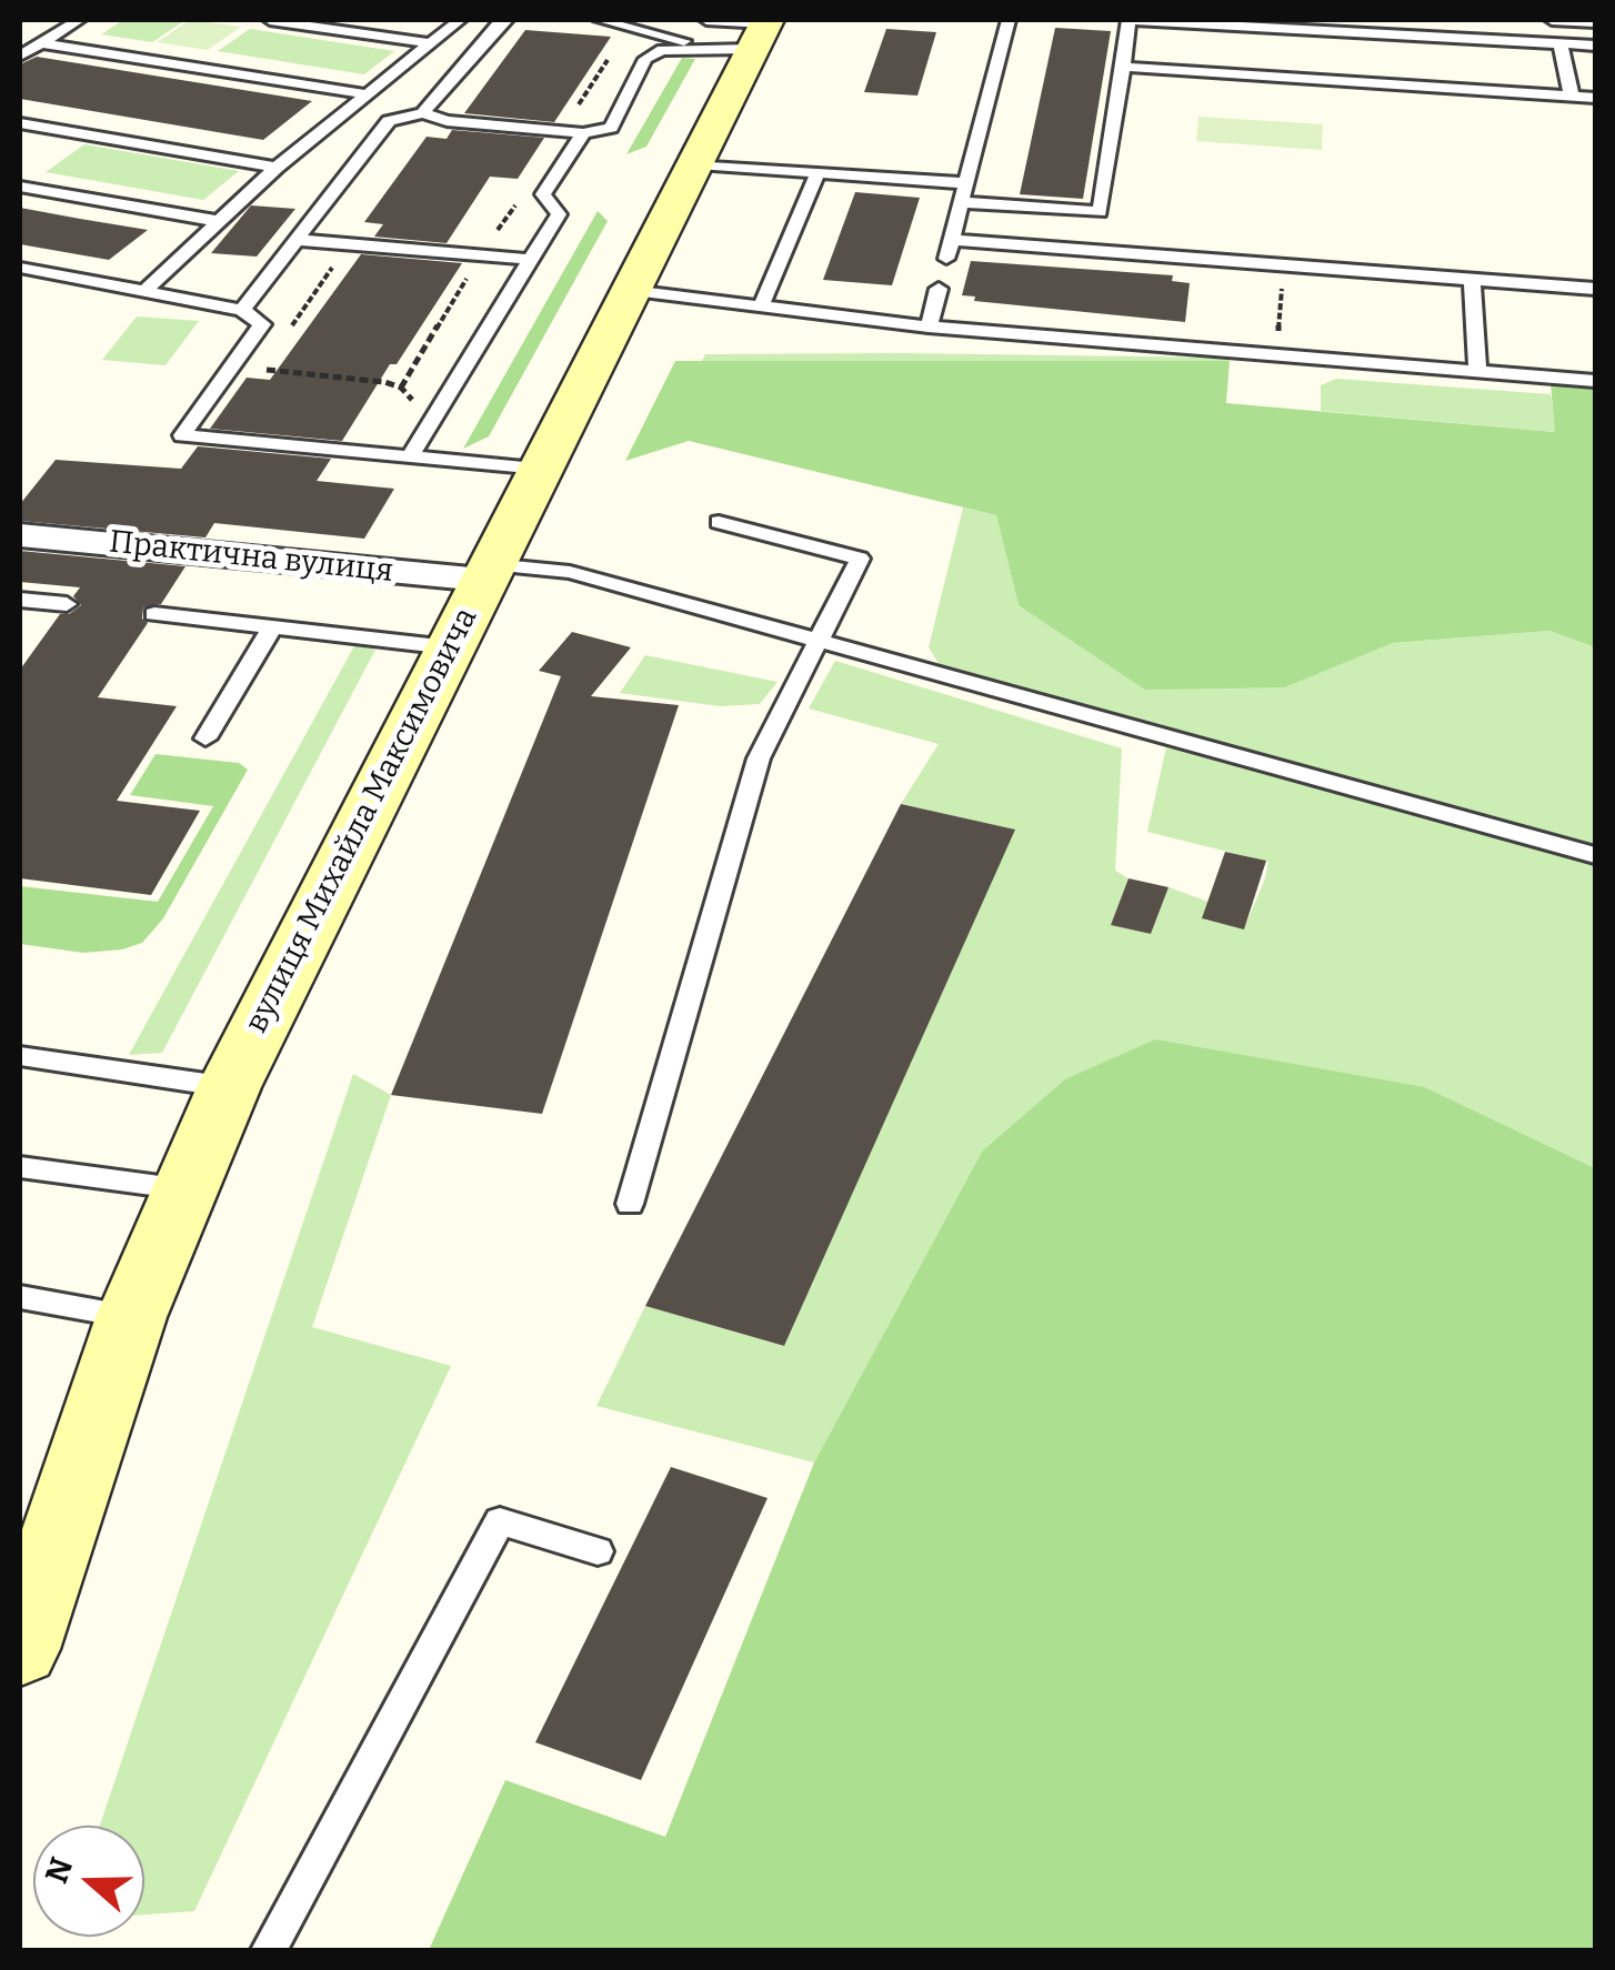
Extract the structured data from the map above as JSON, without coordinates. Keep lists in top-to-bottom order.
{
  "streets": {
    "main road": ["вулиця Михайла Максимовича"],
    "street": ["Практична вулиця"]
  },
  "crossings": [
    ["Практична вулиця", "вулиця Михайла Максимовича"]
  ],
  "north": "left"
}
